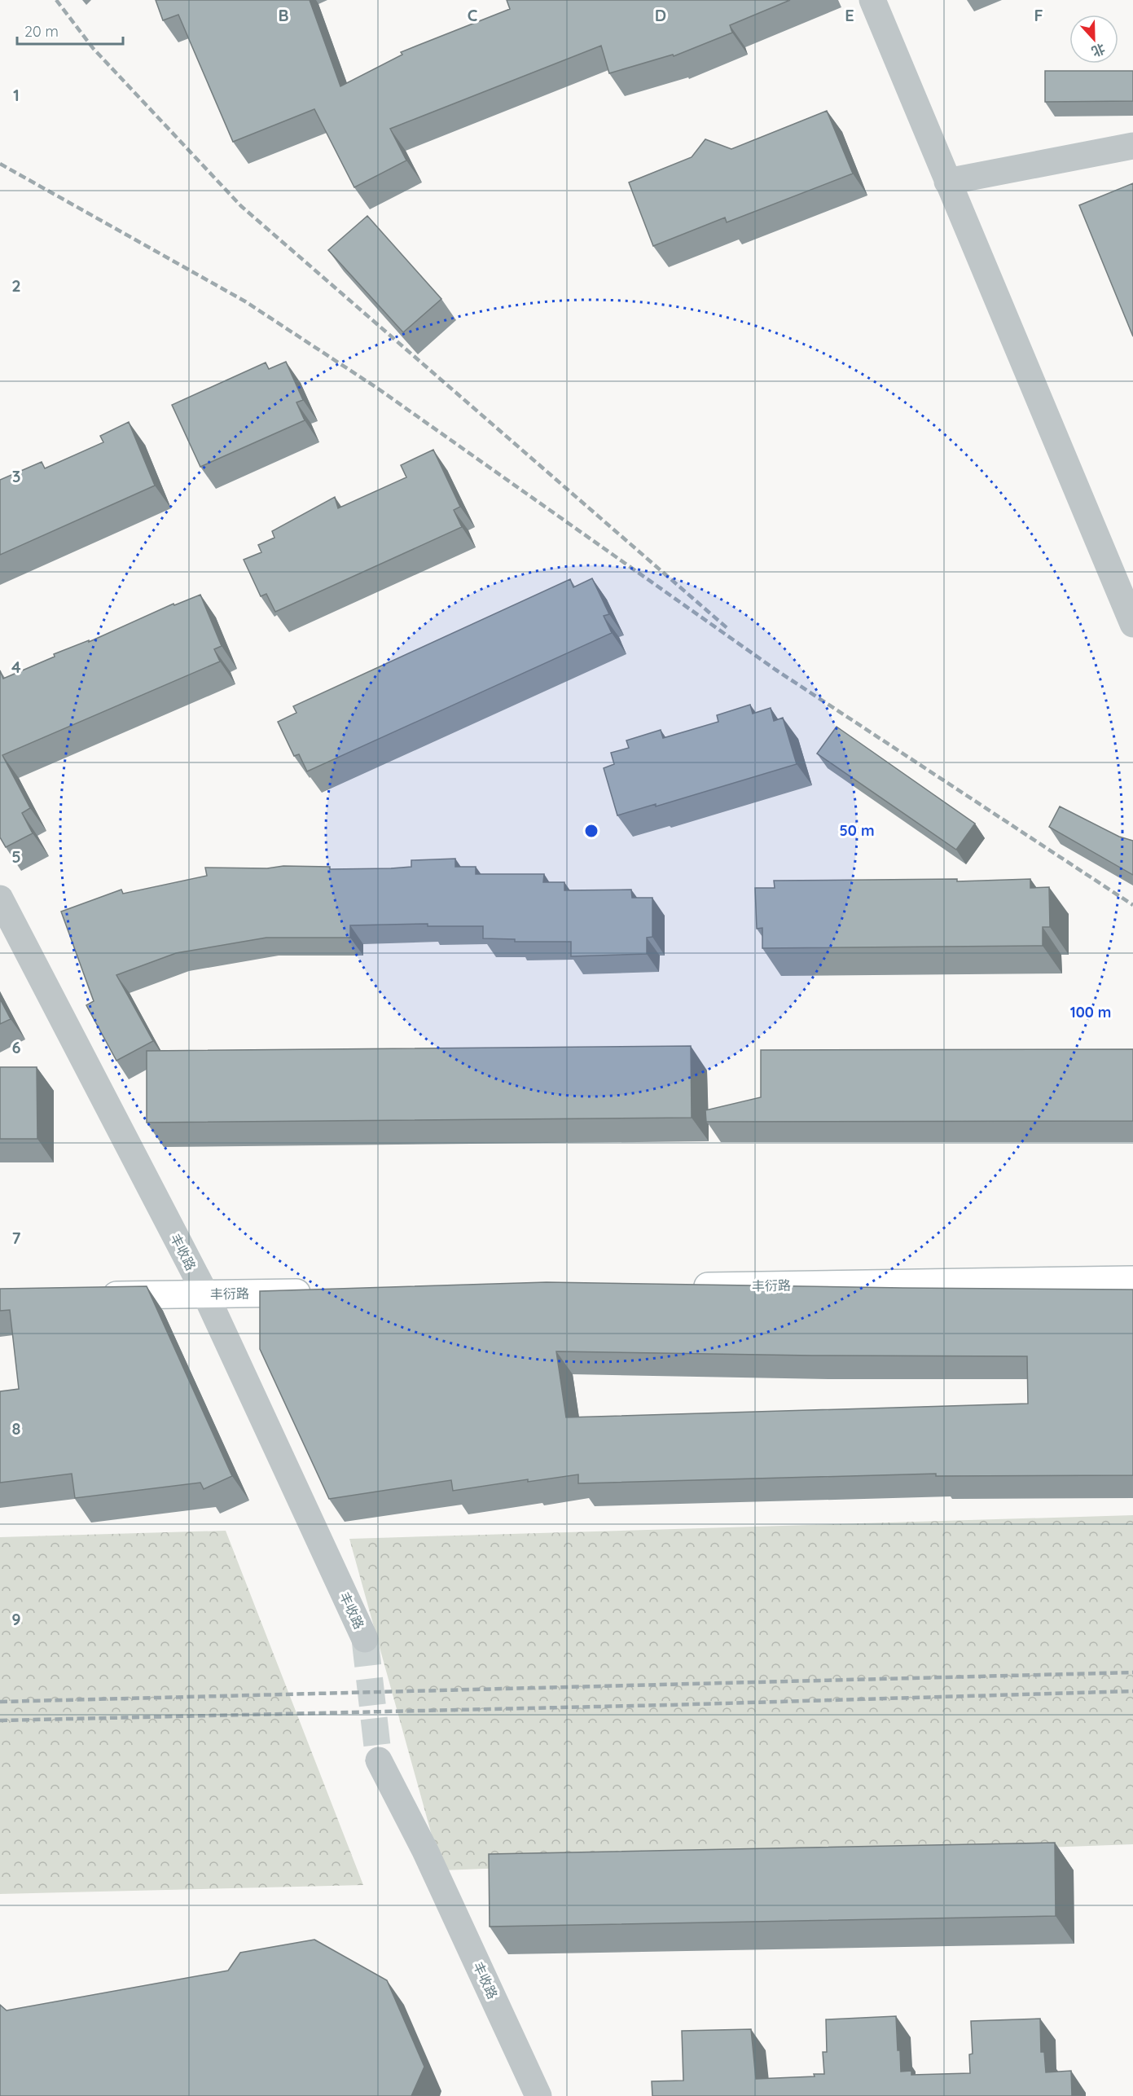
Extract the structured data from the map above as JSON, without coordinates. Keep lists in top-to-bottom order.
{
  "streets": {
    "street": ["丰收路", "丰衍路"]
  },
  "crossings": [
    ["丰收路", "丰衍路"]
  ],
  "scale_bar": "20 m",
  "north": "bottom",
  "grid": {
    "columns": [
      "B",
      "C",
      "D",
      "E",
      "F"
    ],
    "rows": [
      "1",
      "2",
      "3",
      "4",
      "5",
      "6",
      "7",
      "8",
      "9"
    ]
  },
  "rings": ["50 m", "100 m"]
}
